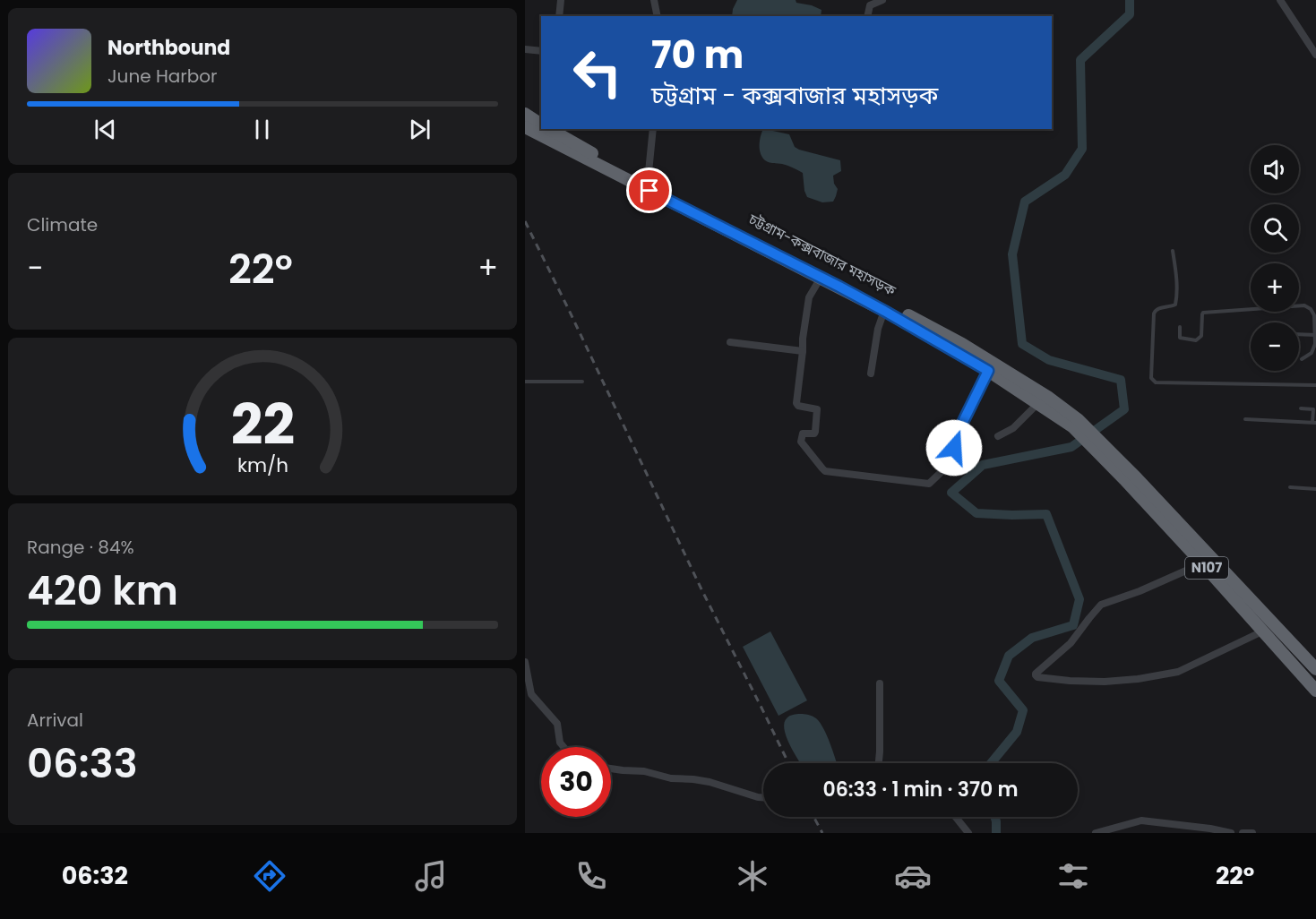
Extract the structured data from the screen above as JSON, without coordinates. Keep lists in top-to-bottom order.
{
  "streets": {
    "highway": ["চট্টগ্রাম-কক্সবাজার মহাসড়ক", "N107"]
  },
  "crossings": [
    ["চট্টগ্রাম-কক্সবাজার মহাসড়ক", "N107"]
  ],
  "page": {
    "turn": ["70 m", "চট্টগ্রাম - কক্সবাজার মহাসড়ক"],
    "song": ["Northbound", "June Harbor"],
    "map_buttons": ["+", "−"],
    "tile": [
      "Climate",
      ["Range · 84%", "420 km"],
      ["Arrival", "06:33"]
    ],
    "heat": ["−", "22°", "+"],
    "limit": "30",
    "trip": "06:33 · 1 min · 370 m",
    "tabs": ["06:32", "22°"],
    "gauge": ["22", "km/h"]
  }
}
